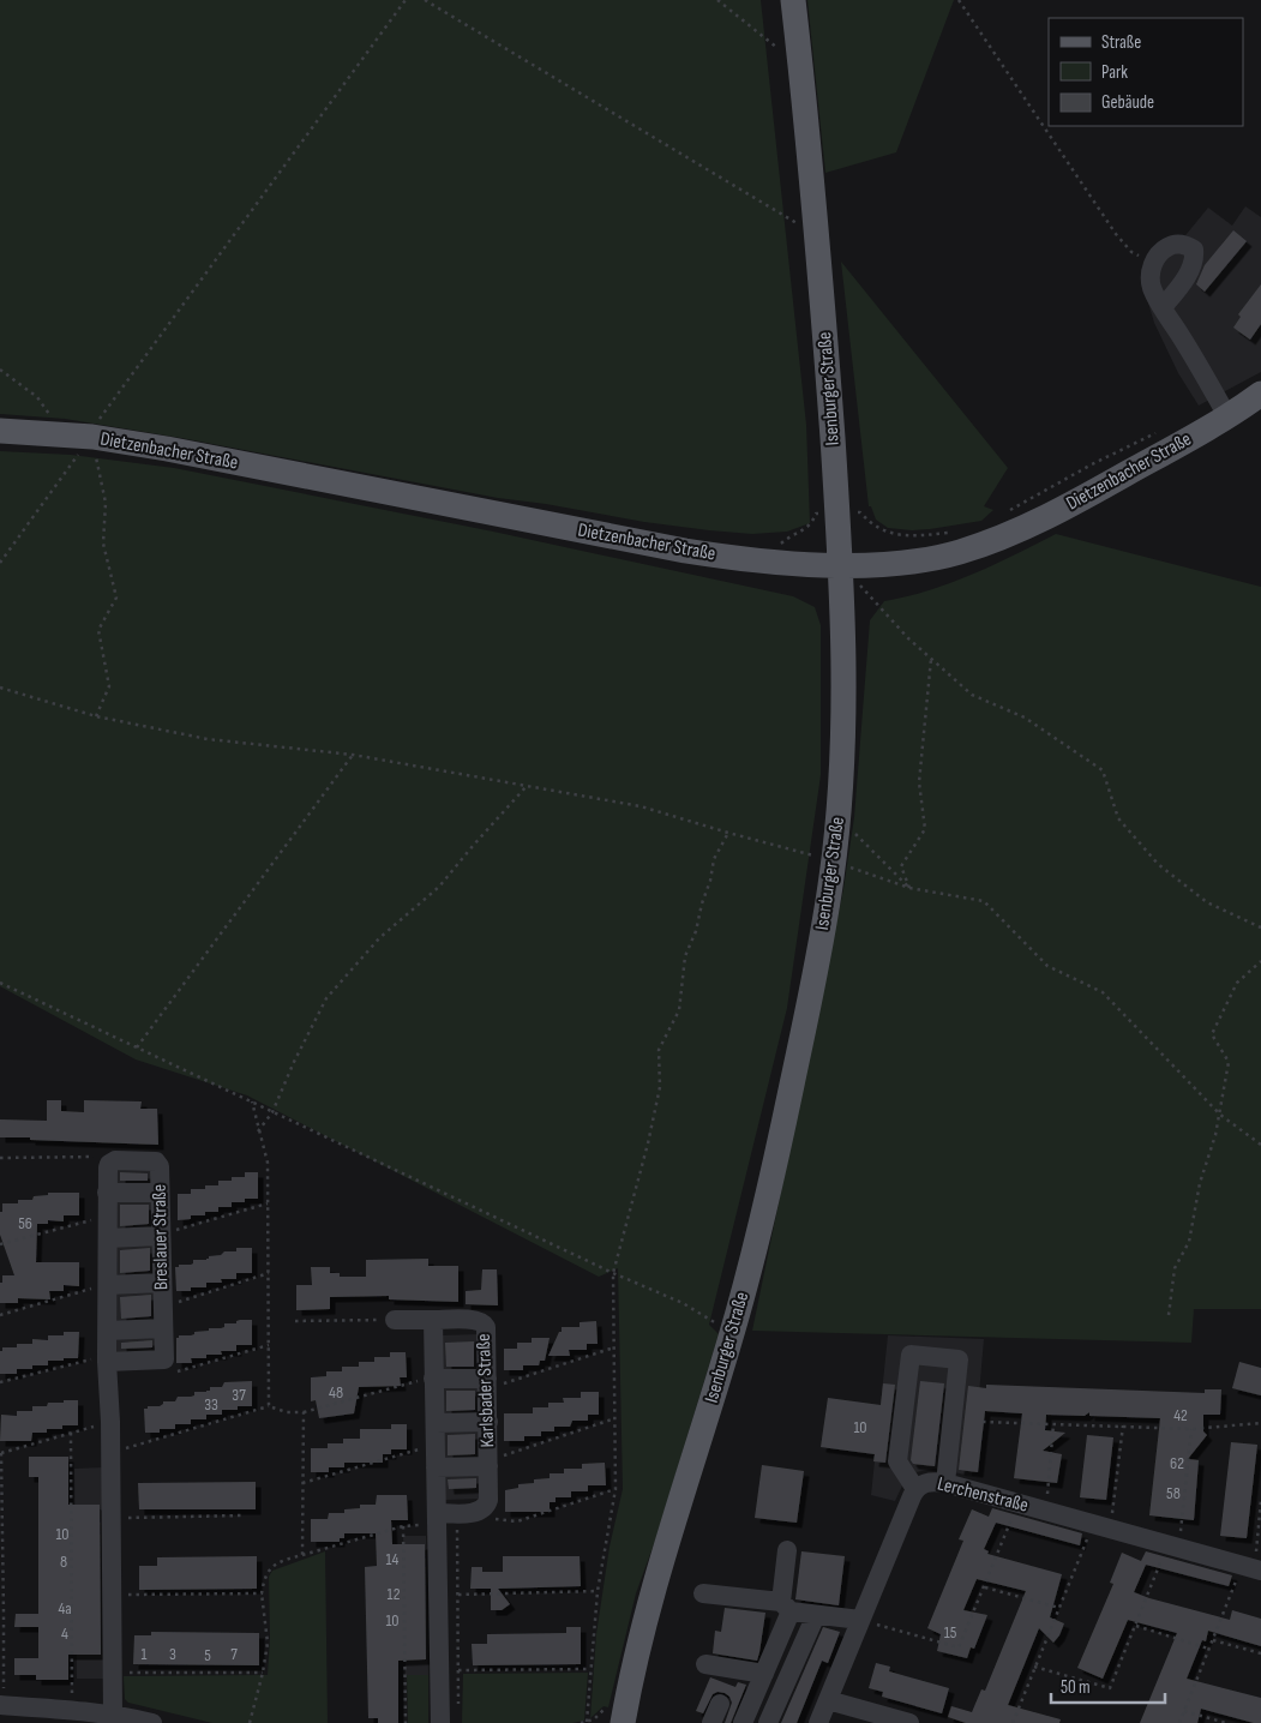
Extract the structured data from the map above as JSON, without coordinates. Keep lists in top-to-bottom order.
{
  "streets": {
    "main road": ["Isenburger Straße", "Dietzenbacher Straße"],
    "street": ["Breslauer Straße", "Karlsbader Straße", "Lerchenstraße"]
  },
  "crossings": [
    ["Isenburger Straße", "Dietzenbacher Straße"]
  ],
  "house_numbers": [
    "56",
    "48",
    "37",
    "33",
    "42",
    "10",
    "62",
    "58",
    "10",
    "14",
    "8",
    "12",
    "4a",
    "10",
    "15",
    "4",
    "1",
    "3",
    "7",
    "5"
  ],
  "legend": ["Straße", "Park", "Gebäude"],
  "scale_bar": "50 m"
}
